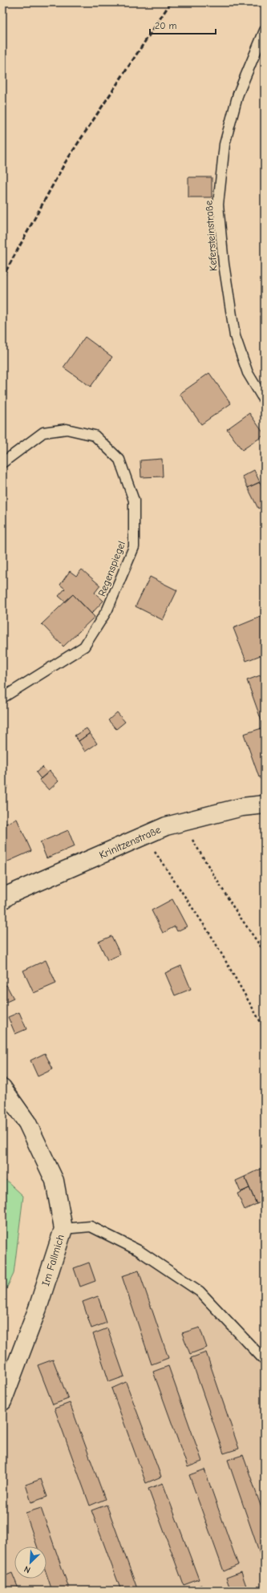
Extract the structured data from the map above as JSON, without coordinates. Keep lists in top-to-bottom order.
{
  "streets": {
    "street": ["Krinitzenstraße", "Im Fallmich"],
    "lane": ["Kefersteinstraße", "Regenspiegel"]
  },
  "scale_bar": "20 m",
  "north": "bottom left"
}
